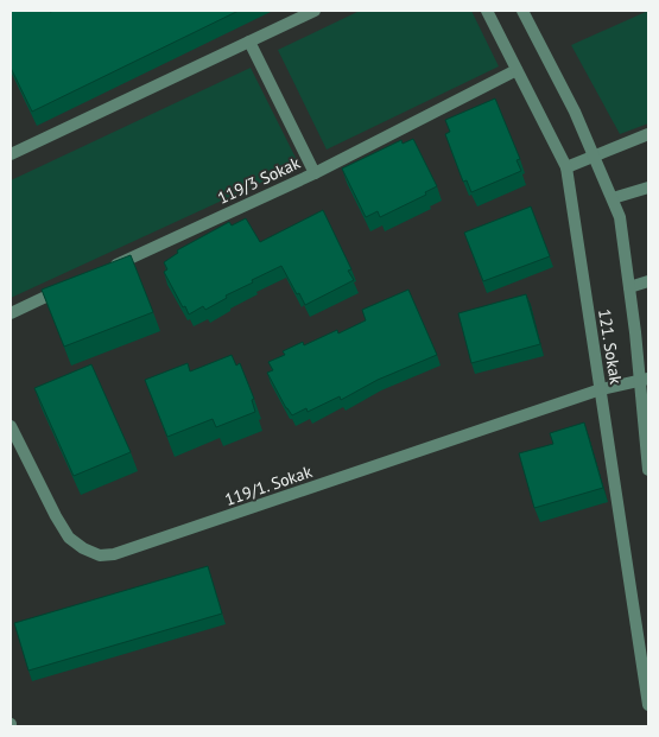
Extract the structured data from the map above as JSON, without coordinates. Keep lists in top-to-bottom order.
{
  "streets": {
    "street": ["119/3 Sokak", "121. Sokak", "119/1. Sokak"]
  },
  "crossings": [
    ["119/3 Sokak", "121. Sokak"],
    ["121. Sokak", "119/1. Sokak"]
  ]
}
